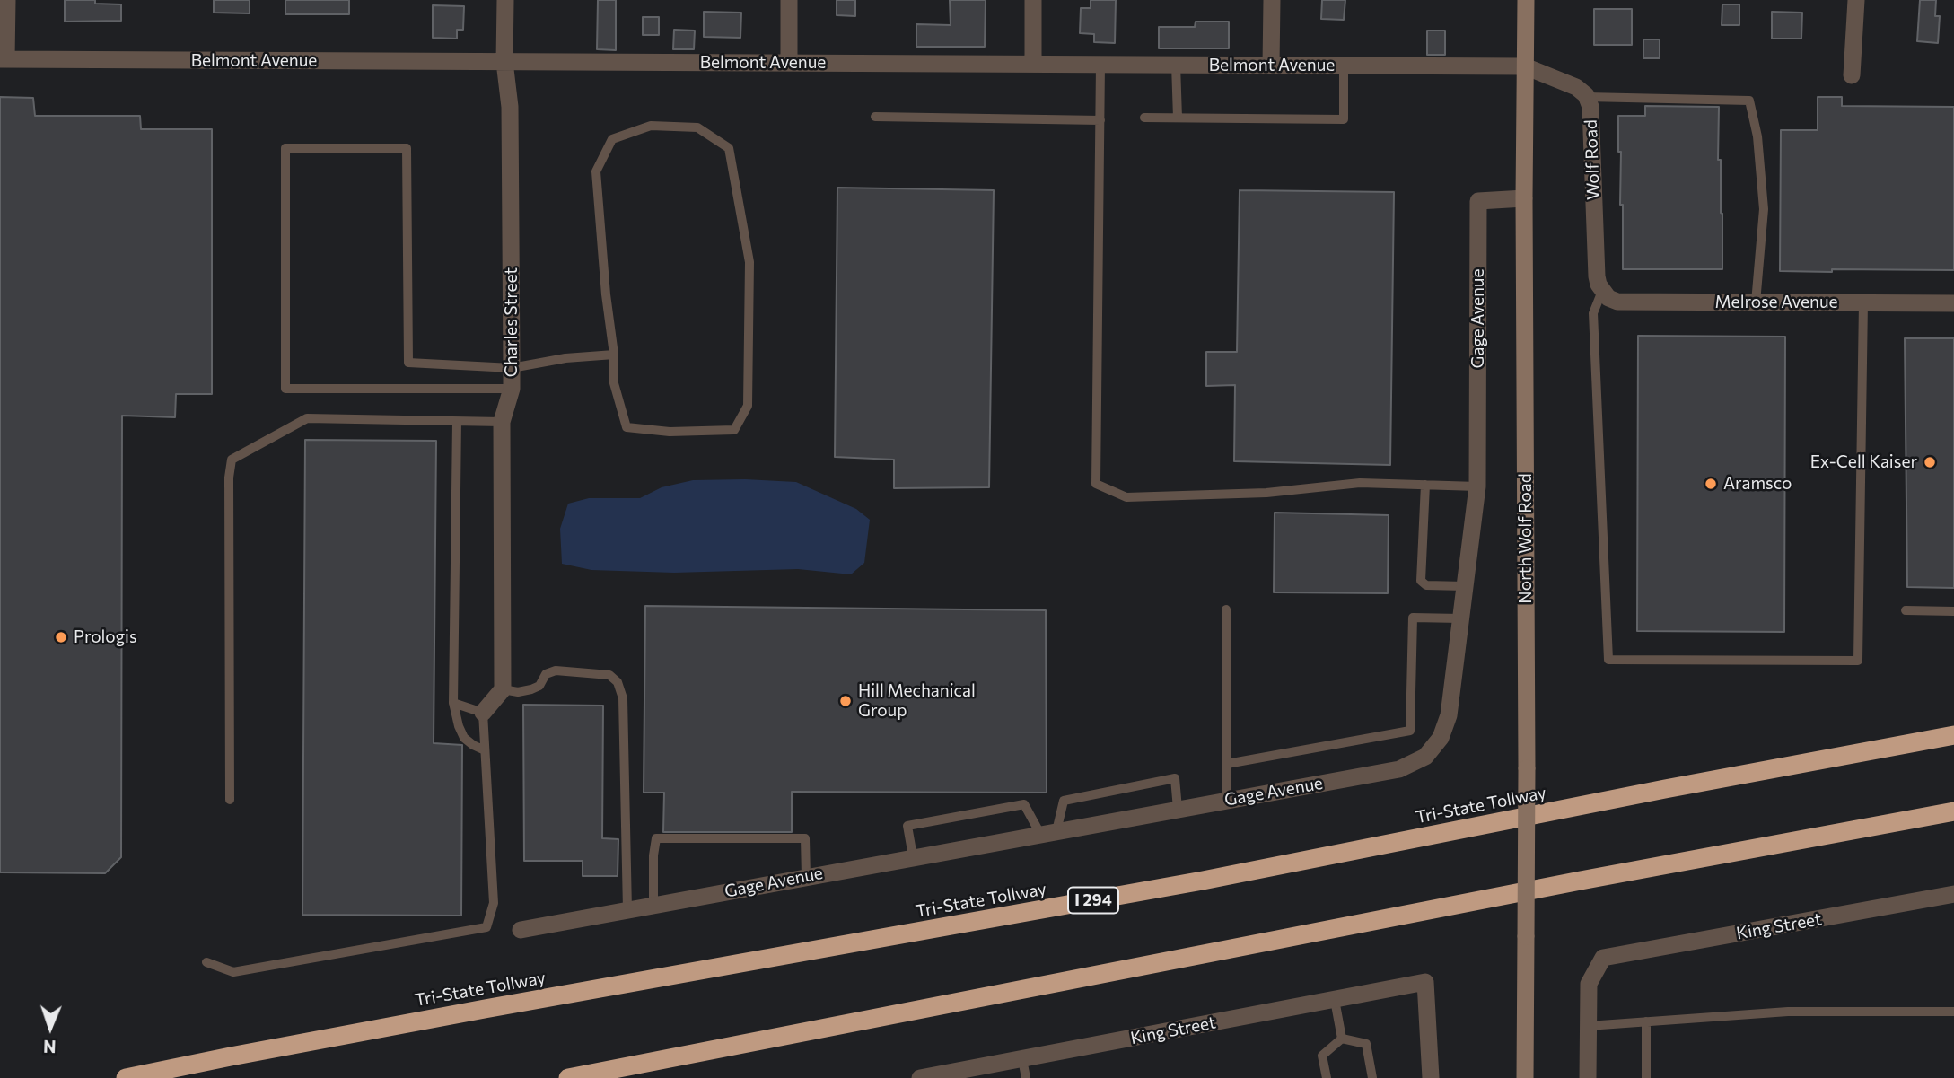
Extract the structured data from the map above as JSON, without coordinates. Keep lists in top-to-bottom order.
{
  "streets": {
    "highway": ["Tri-State Tollway", "I 294"],
    "main road": ["North Wolf Road"],
    "street": [
      "Belmont Avenue",
      "Wolf Road",
      "Melrose Avenue",
      "Gage Avenue",
      "Charles Street",
      "King Street"
    ]
  },
  "crossings": [
    ["Belmont Avenue", "Wolf Road"],
    ["Belmont Avenue", "Charles Street"],
    ["Belmont Avenue", "North Wolf Road"],
    ["Wolf Road", "Melrose Avenue"],
    ["Wolf Road", "North Wolf Road"],
    ["Gage Avenue", "North Wolf Road"]
  ],
  "places": [
    "Ex-Cell Kaiser",
    "Aramsco",
    "Prologis",
    "Hill Mechanical Group"
  ],
  "north": "bottom"
}
